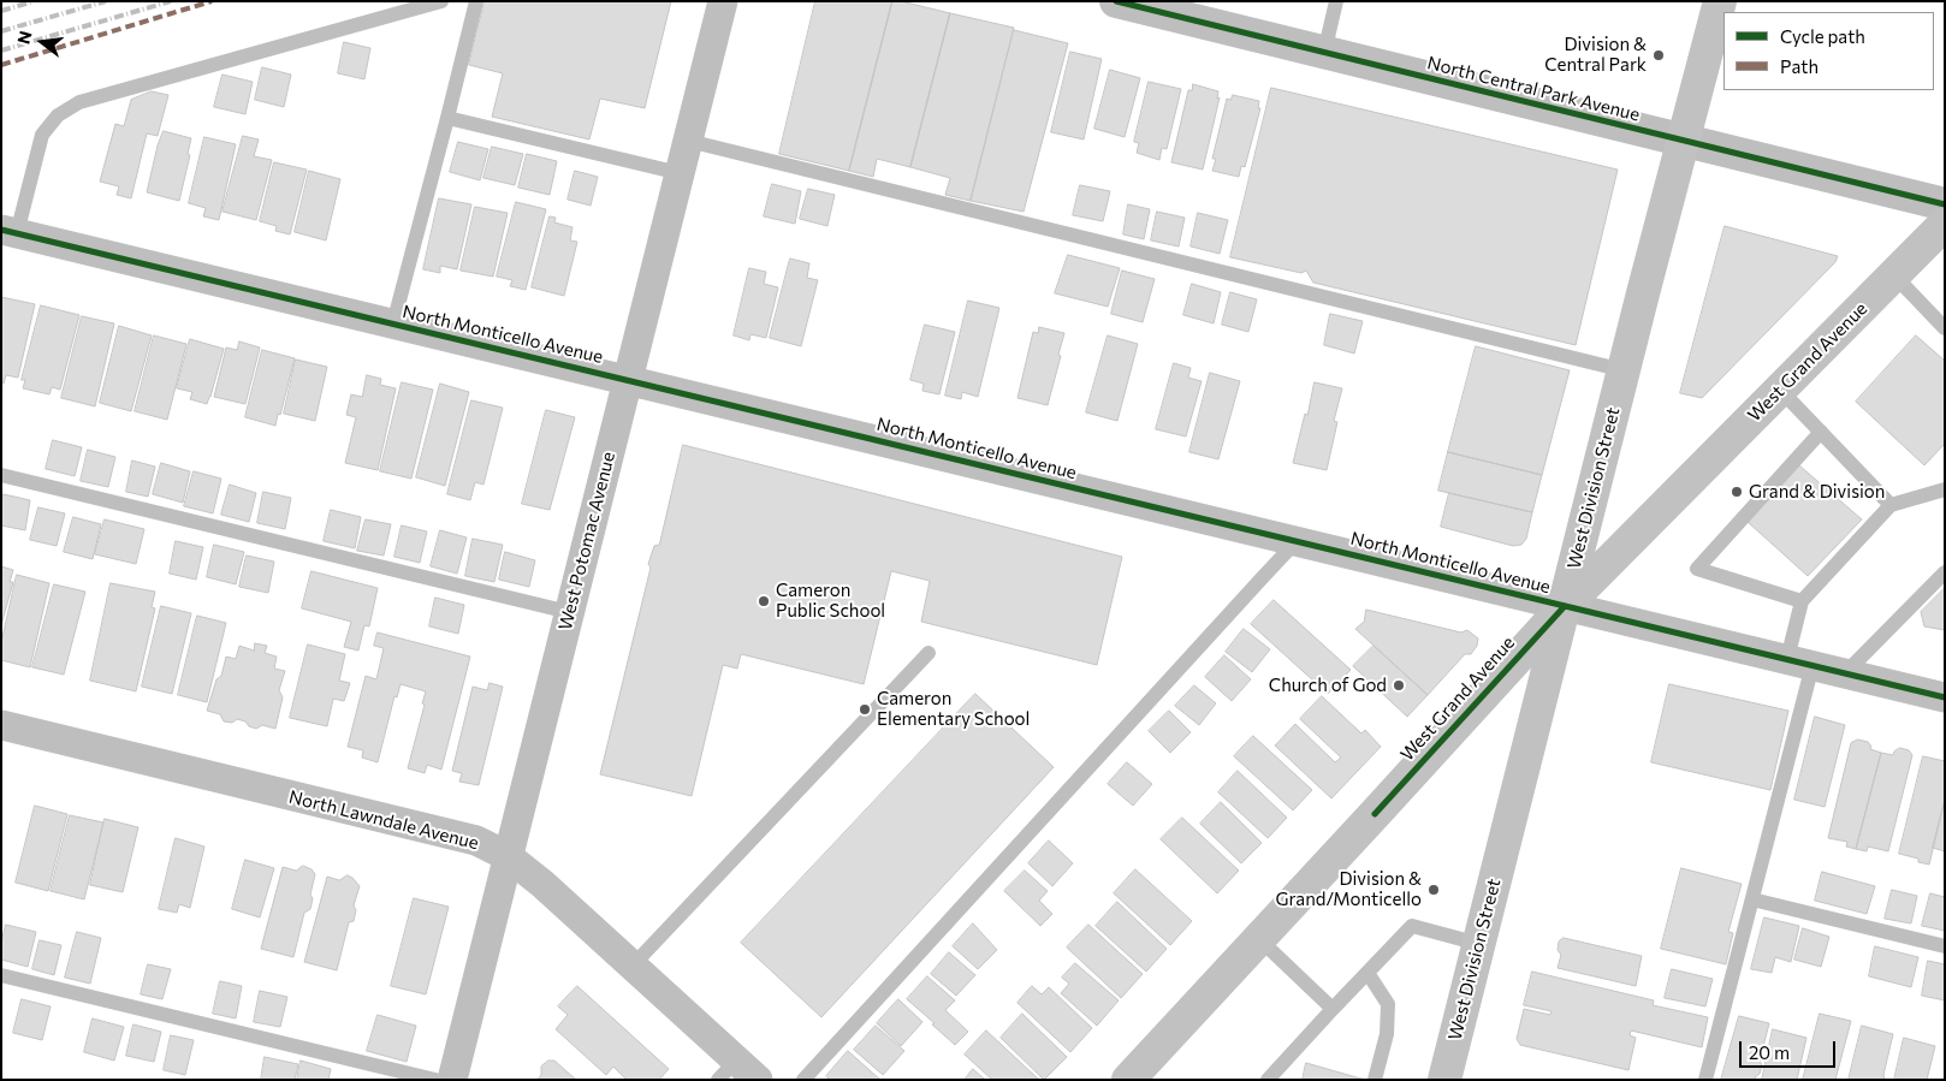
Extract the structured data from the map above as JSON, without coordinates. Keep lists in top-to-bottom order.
{
  "streets": {
    "main road": ["West Grand Avenue", "West Division Street"],
    "street": [
      "North Central Park Avenue",
      "North Monticello Avenue",
      "West Potomac Avenue",
      "North Lawndale Avenue"
    ]
  },
  "crossings": [
    ["North Central Park Avenue", "West Division Street"],
    ["North Monticello Avenue", "West Grand Avenue"],
    ["North Monticello Avenue", "West Division Street"],
    ["North Monticello Avenue", "West Potomac Avenue"],
    ["West Grand Avenue", "West Division Street"],
    ["West Potomac Avenue", "North Lawndale Avenue"]
  ],
  "places": [
    "Division & Central Park",
    "Grand & Division",
    "Cameron Public School",
    "Church of God",
    "Cameron Elementary School",
    "Division & Grand/Monticello"
  ],
  "legend": ["Cycle path", "Path"],
  "scale_bar": "20 m",
  "north": "left"
}
